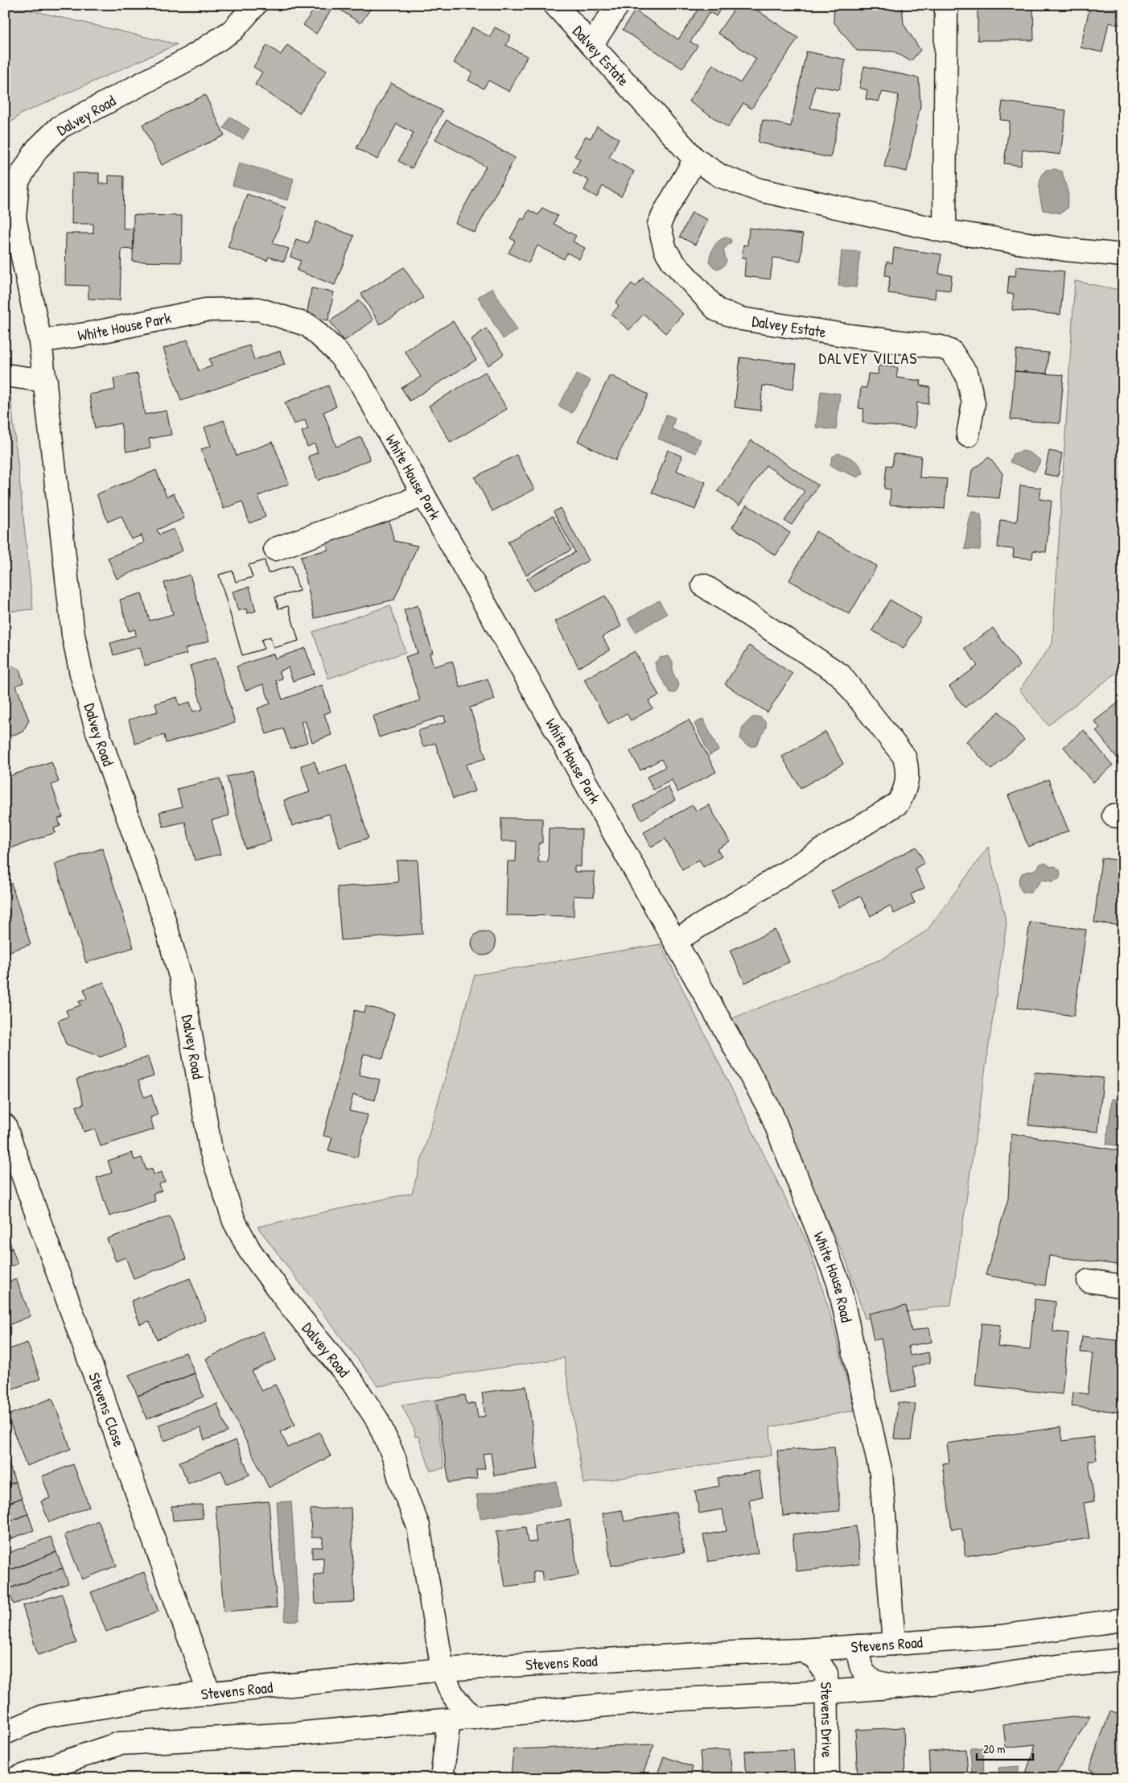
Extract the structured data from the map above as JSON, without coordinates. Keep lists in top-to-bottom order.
{
  "streets": {
    "street": [
      "Dalvey Estate",
      "Dalvey Road",
      "White House Park",
      "White House Road",
      "Stevens Close",
      "Stevens Road",
      "Stevens Drive"
    ]
  },
  "crossings": [
    ["Dalvey Road", "White House Park"],
    ["Dalvey Road", "Stevens Road"],
    ["White House Park", "White House Road"],
    ["White House Road", "Stevens Road"],
    ["Stevens Close", "Stevens Road"],
    ["Stevens Road", "Stevens Drive"]
  ],
  "districts": ["DALVEY VILLAS"],
  "scale_bar": "20 m"
}
